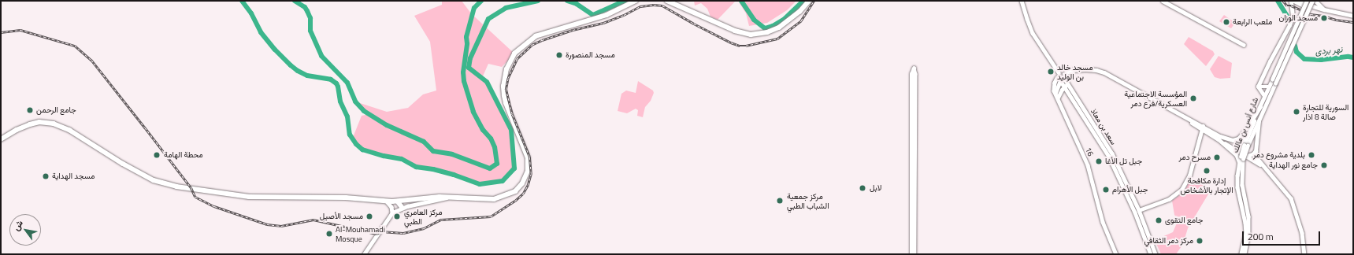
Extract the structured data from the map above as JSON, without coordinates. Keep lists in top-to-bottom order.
{
  "streets": {
    "street": ["شارع أنس بن مالك", "سعد بن معاذ", "16"]
  },
  "crossings": [
    ["سعد بن معاذ", "16"]
  ],
  "water": ["نهر بردى"],
  "places": [
    "مسجد الوزان",
    "ملعب الرابعة",
    "مسجد المنصورة",
    "مسجد خالد بن الوليد",
    "المؤسسة الاجتماعية العسكرية/فرع دمر",
    "جامع الرحمن",
    "السورية للتجارة صالة 8 اذار",
    "محطة الهامة",
    "بلدية مشروع دمر",
    "مسرح دمر",
    "جبل تل الأغا",
    "جامع نور الهداية",
    "إدارة مكافحة الإتجار بالأشخاص",
    "مسجد الهداية",
    "لابل",
    "جبل الأهرام",
    "مركز جمعية الشباب الطبي",
    "مسجد الأصيل",
    "مركز العامري الطبي",
    "جامع التقوى",
    "Al-Mouhamadi Mosque",
    "مركز دمر الثقافي"
  ],
  "scale_bar": "200 m",
  "north": "top left"
}
